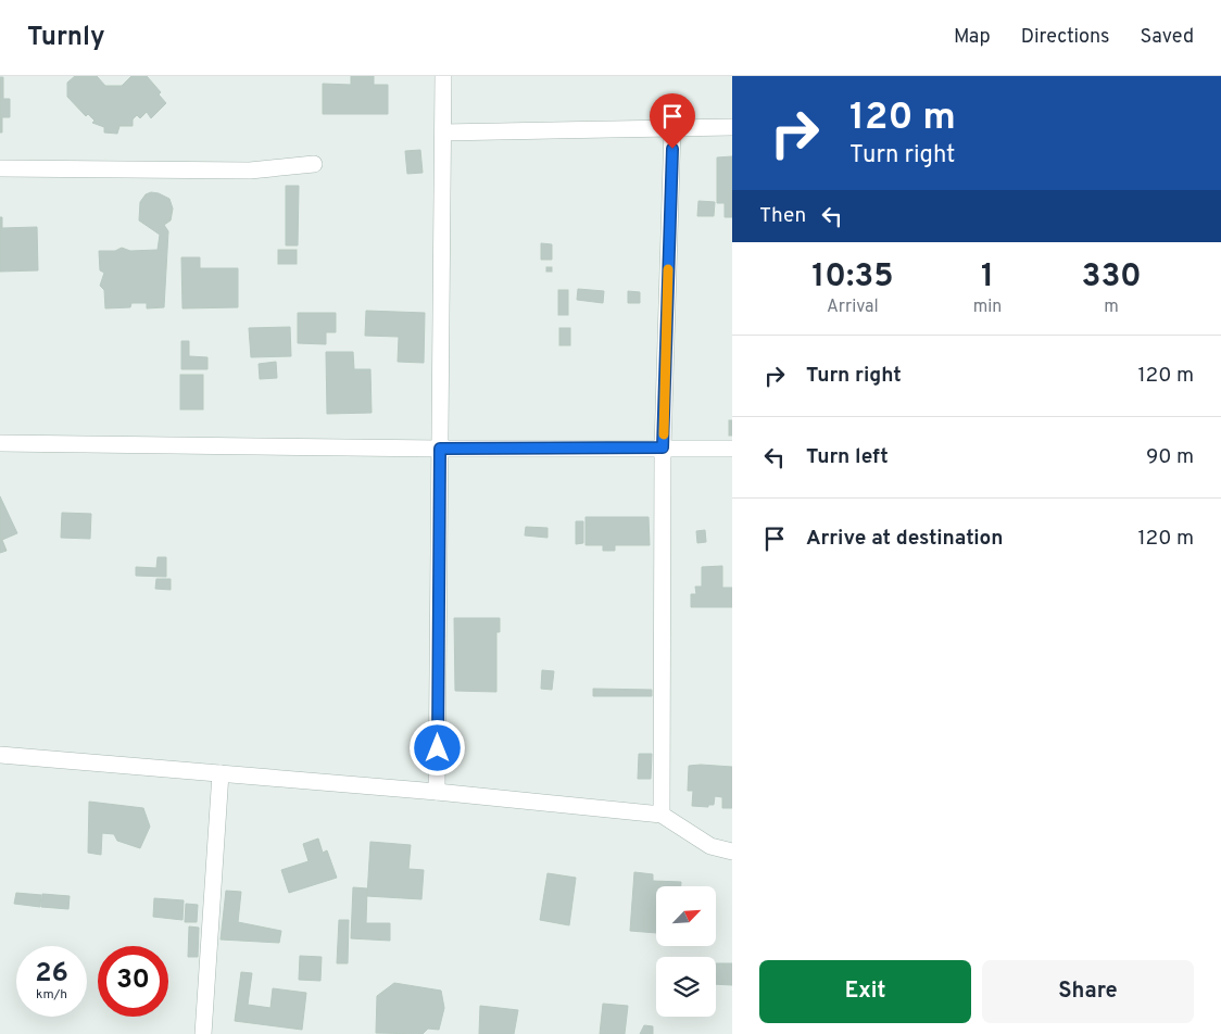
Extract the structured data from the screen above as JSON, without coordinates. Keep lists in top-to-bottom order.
{
  "north": "top right",
  "page": {
    "header": "Turnly",
    "nav": ["Map", "Directions", "Saved"],
    "turn": ["120 m", "Turn right"],
    "then": "Then",
    "eta": [
      "10:35",
      "Arrival",
      "1",
      "min",
      "330",
      "m"
    ],
    "list": [
      {
        "name": "Turn right",
        "value": "120 m"
      },
      {
        "name": "Turn left",
        "value": "90 m"
      },
      {
        "name": "Arrive at destination",
        "value": "120 m"
      }
    ],
    "speed": "26 km/h",
    "limit": "30",
    "buttons": ["Exit", "Share"]
  }
}
